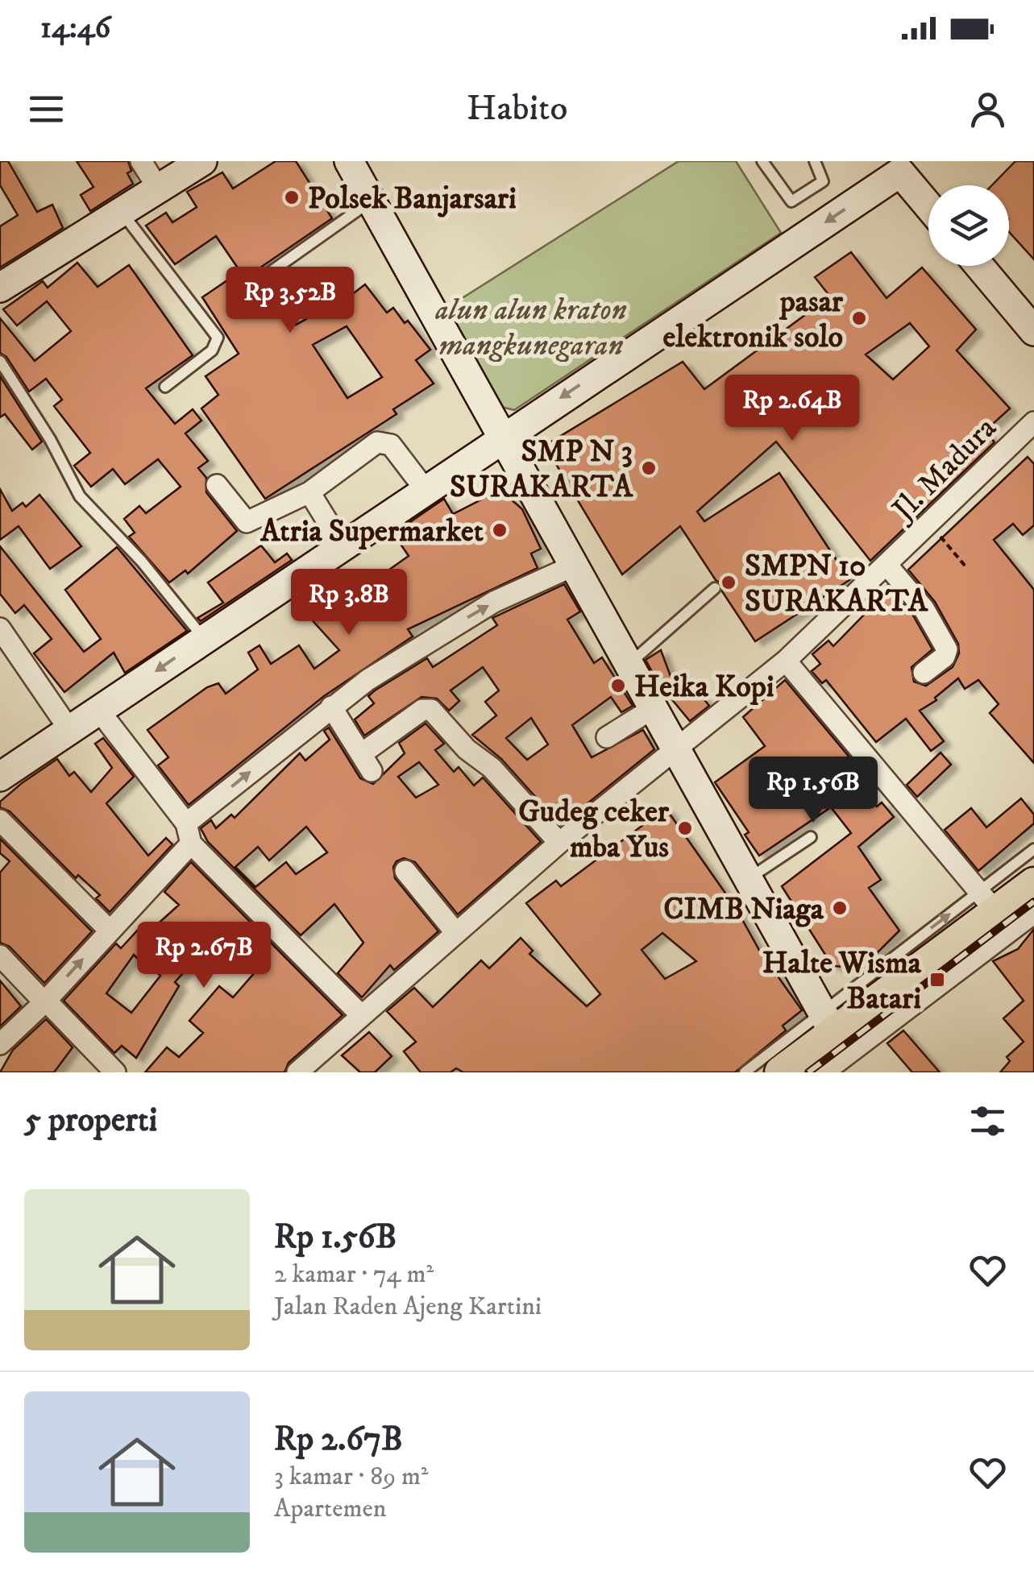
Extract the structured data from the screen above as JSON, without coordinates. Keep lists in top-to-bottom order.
{
  "streets": {
    "street": ["Jl. Madura"]
  },
  "parks": ["alun alun kraton mangkunegaran"],
  "places": {
    "other": [
      "Polsek Banjarsari",
      "pasar elektronik solo",
      "SMP N 3 SURAKARTA",
      "Atria Supermarket",
      "SMPN 10 SURAKARTA",
      "Heika Kopi",
      "Gudeg ceker mba Yus",
      "CIMB Niaga"
    ],
    "transit": ["Halte Wisma Batari"]
  },
  "page": {
    "status": "14:46",
    "header": "Habito",
    "price": [
      "Rp 3.52B",
      "Rp 2.64B",
      "Rp 3.8B",
      "Rp 1.56B",
      "Rp 2.67B"
    ],
    "heading": "5 properti",
    "list": [
      {
        "name": "Rp 1.56B",
        "note": "2 kamar · 74 m² · Jalan Raden Ajeng Kartini"
      },
      {
        "name": "Rp 2.67B",
        "note": "3 kamar · 89 m² · Apartemen"
      }
    ]
  }
}
